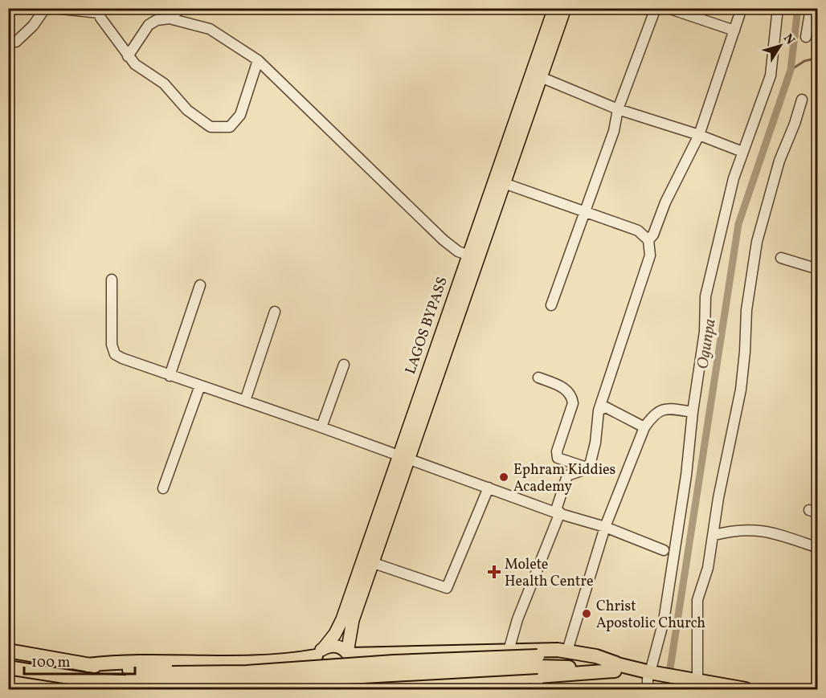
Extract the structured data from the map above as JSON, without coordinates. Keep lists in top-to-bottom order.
{
  "streets": {
    "main road": ["LAGOS BYPASS"]
  },
  "water": ["Ogunpa"],
  "places": {
    "other": ["Ephram Kiddies Academy", "Christ Apostolic Church"],
    "health": ["Molete Health Centre"]
  },
  "scale_bar": "100 m",
  "north": "top right"
}
